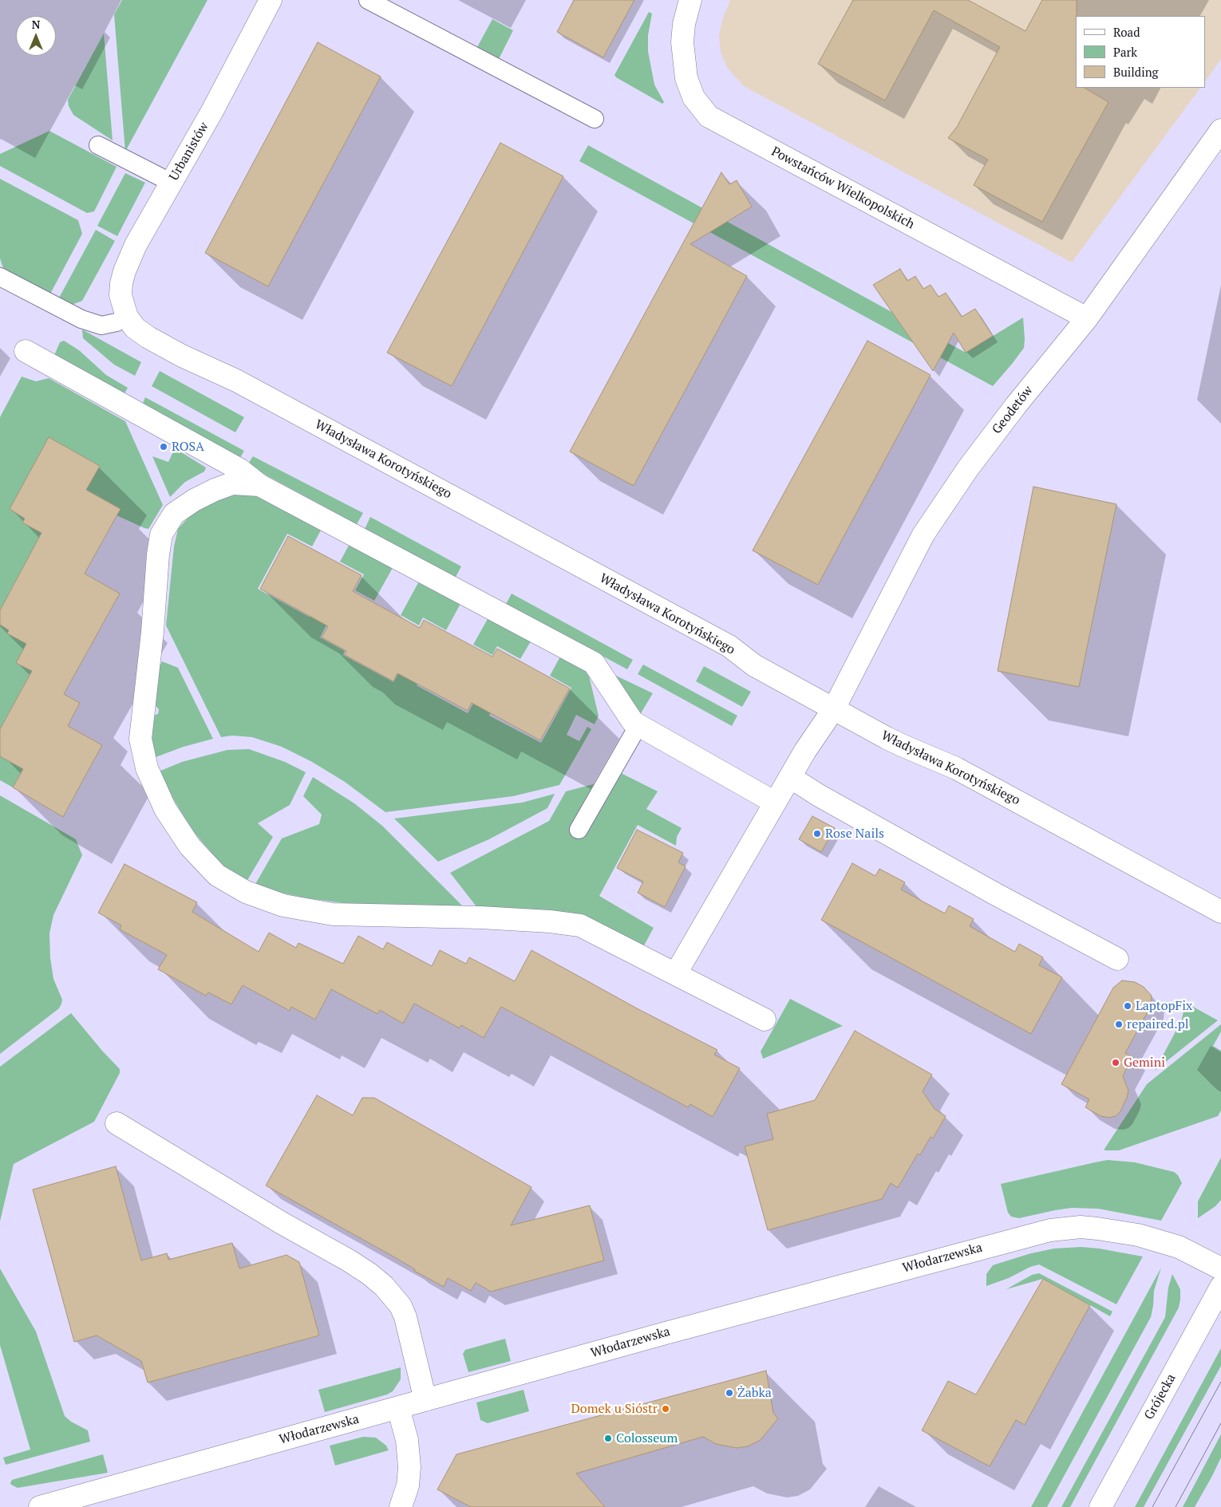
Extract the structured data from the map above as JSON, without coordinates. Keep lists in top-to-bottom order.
{
  "streets": {
    "street": [
      "Urbanistów",
      "Powstańców Wielkopolskich",
      "Geodetów",
      "Władysława Korotyńskiego",
      "Włodarzewska",
      "Grójecka"
    ]
  },
  "crossings": [
    ["Urbanistów", "Władysława Korotyńskiego"],
    ["Powstańców Wielkopolskich", "Geodetów"],
    ["Geodetów", "Władysława Korotyńskiego"]
  ],
  "places": [
    "ROSA",
    "Rose Nails",
    "LaptopFix",
    "repaired.pl",
    "Gemini",
    "Żabka",
    "Domek u Sióstr",
    "Colosseum"
  ],
  "legend": ["Road", "Park", "Building"],
  "north": "top"
}
